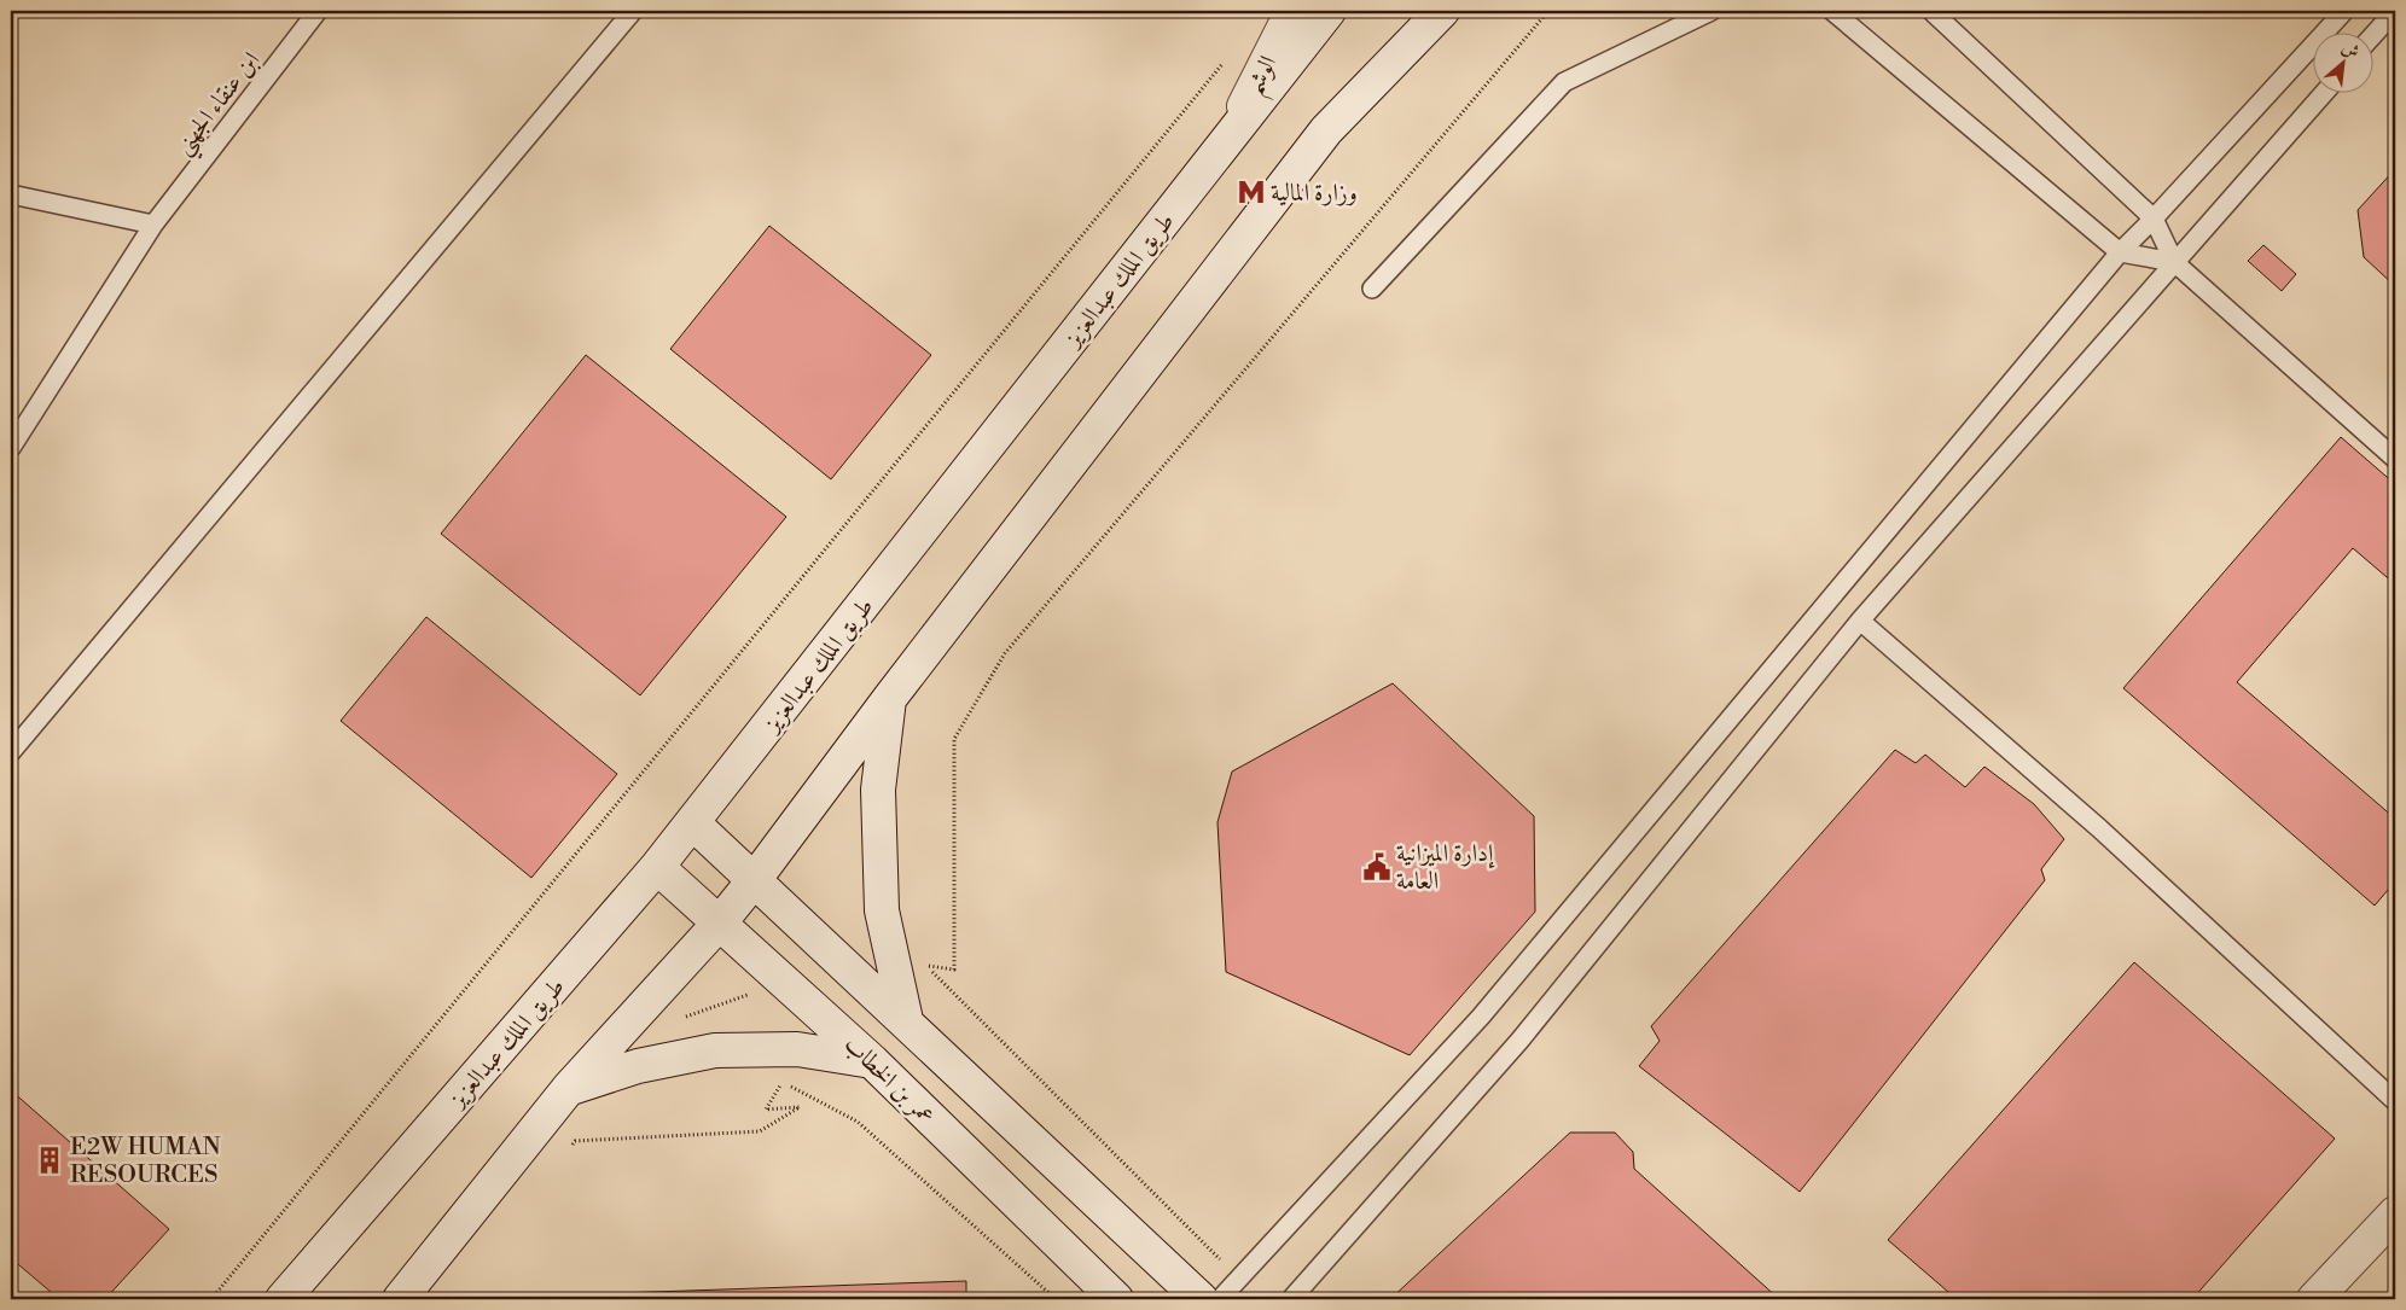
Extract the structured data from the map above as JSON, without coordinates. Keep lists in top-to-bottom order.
{
  "streets": {
    "main road": ["الوشم", "طريق الملك عبدالعزيز", "عمر بن الخطاب"],
    "lane": ["ابن عنقاء الجهني"]
  },
  "crossings": [
    ["الوشم", "طريق الملك عبدالعزيز"],
    ["طريق الملك عبدالعزيز", "عمر بن الخطاب"]
  ],
  "places": {
    "metro station": ["وزارة المالية"],
    "public building": ["إدارة الميزانية العامة"],
    "building": ["E2W HUMAN RESOURCES"]
  },
  "north": "top right"
}
